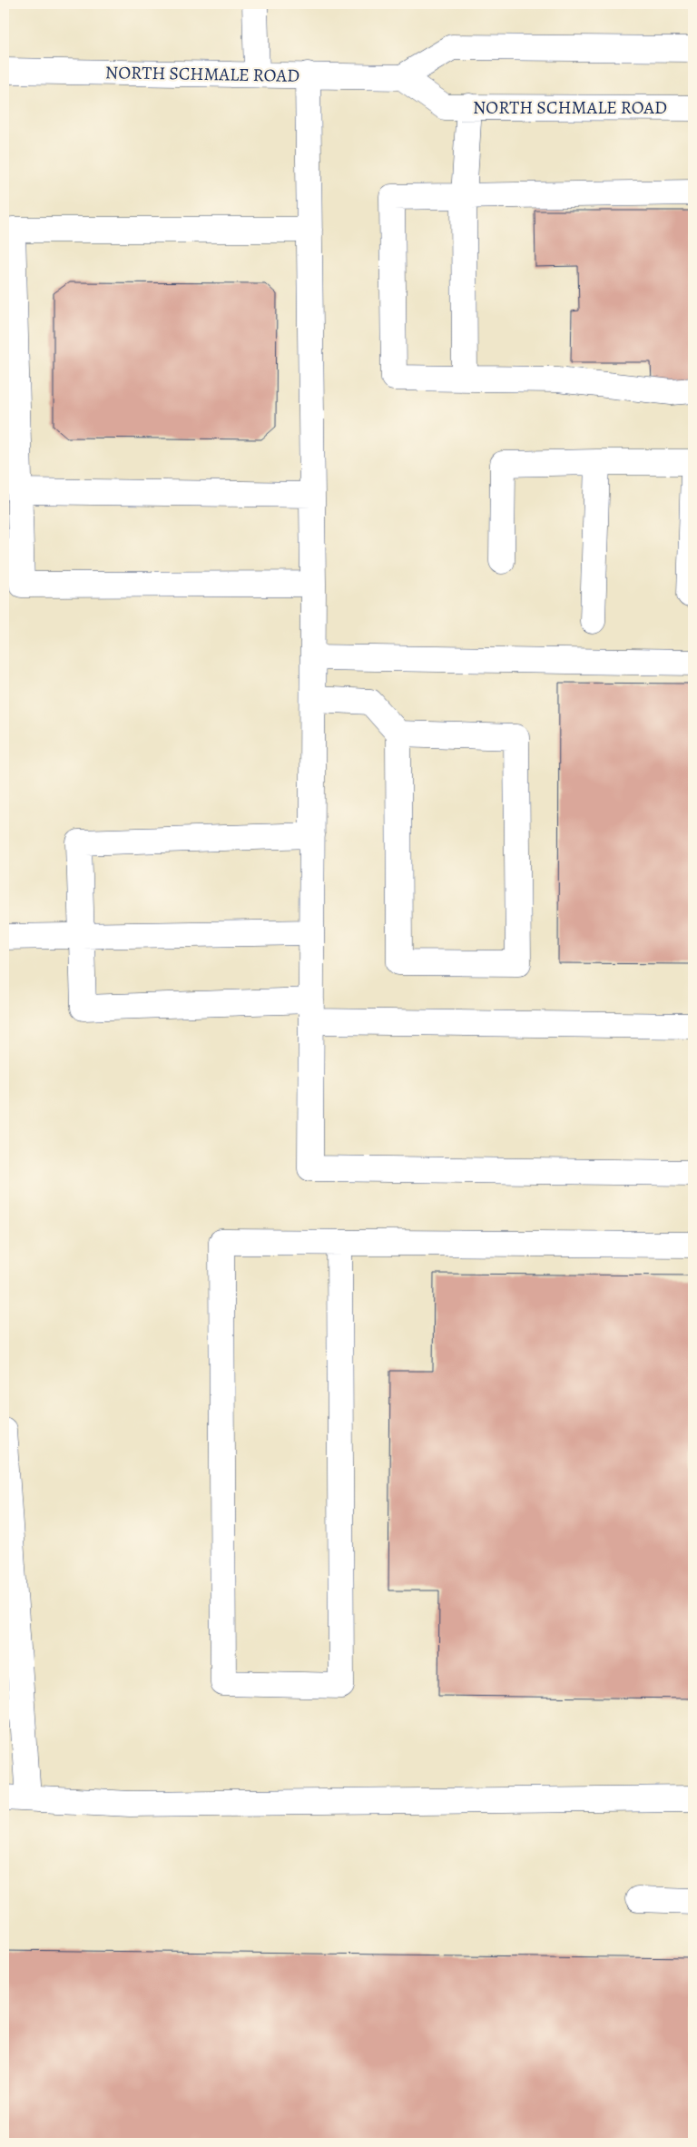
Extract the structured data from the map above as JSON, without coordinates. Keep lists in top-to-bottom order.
{
  "streets": {
    "street": ["NORTH SCHMALE ROAD"]
  }
}
